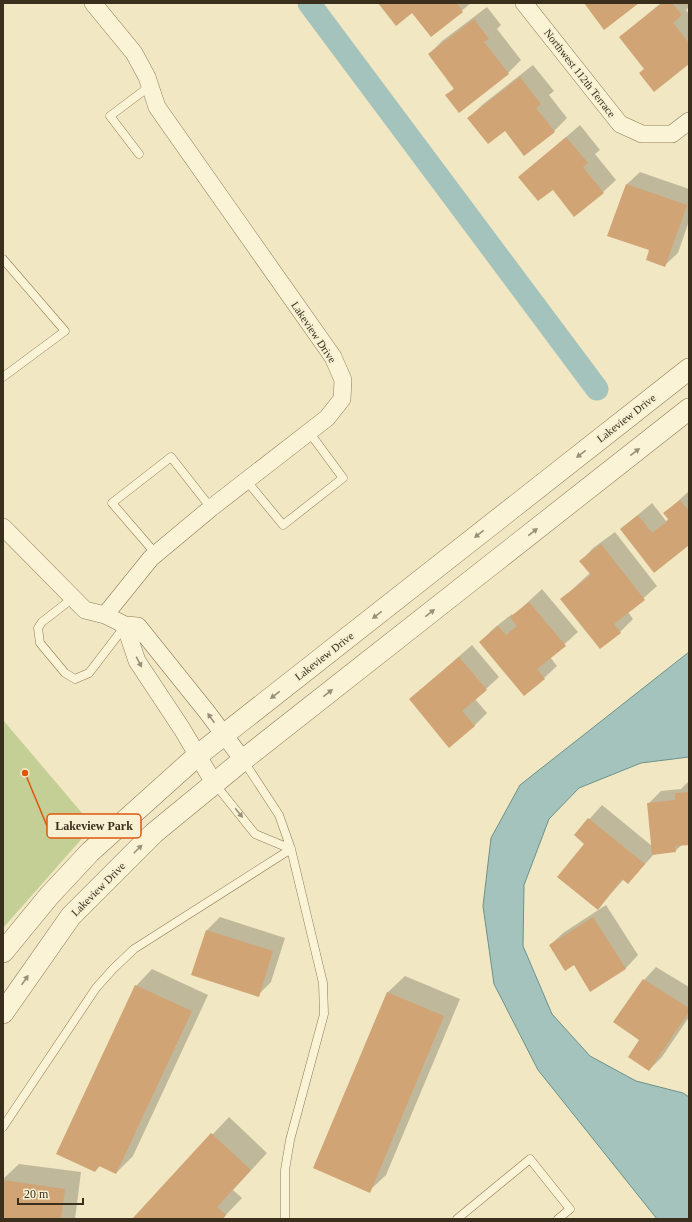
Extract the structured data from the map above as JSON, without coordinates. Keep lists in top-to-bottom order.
{
  "streets": {
    "street": ["Northwest 112th Terrace", "Lakeview Drive"]
  },
  "places": ["Lakeview Park"],
  "scale_bar": "20 m"
}
